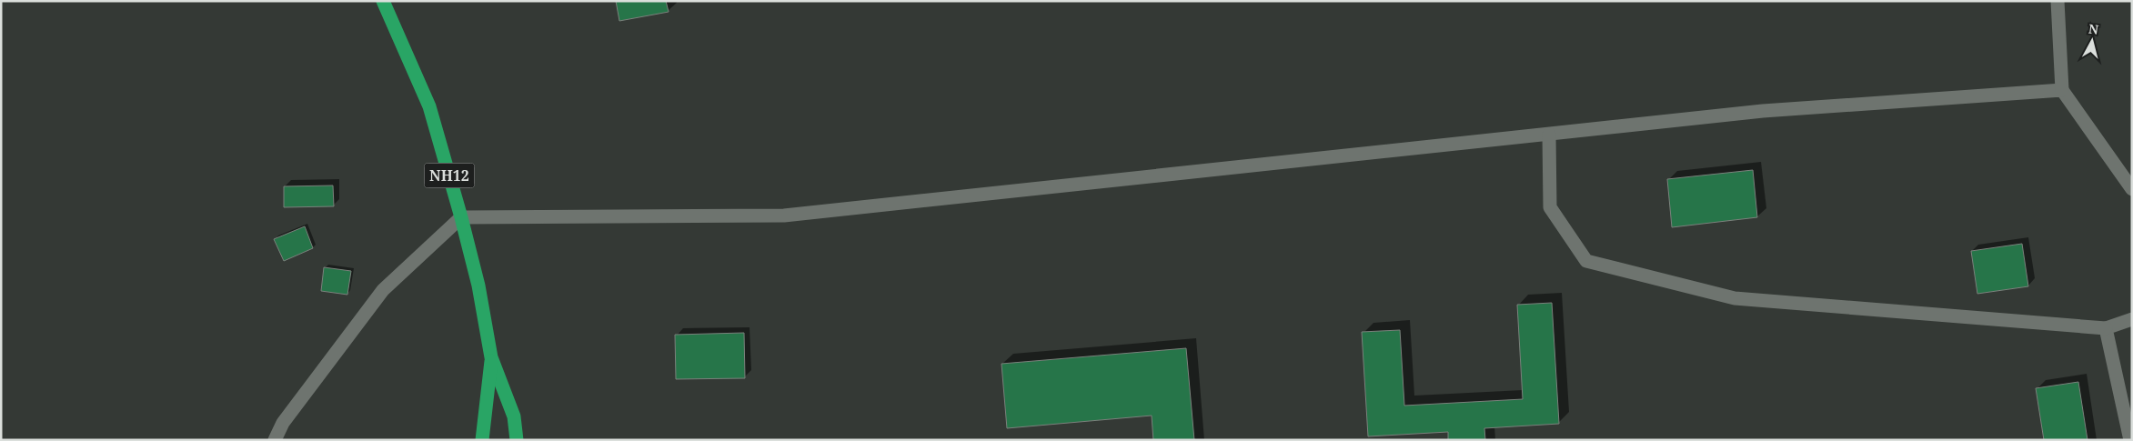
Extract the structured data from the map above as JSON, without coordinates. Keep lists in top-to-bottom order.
{
  "streets": {
    "highway": ["NH12"]
  },
  "north": "top"
}
